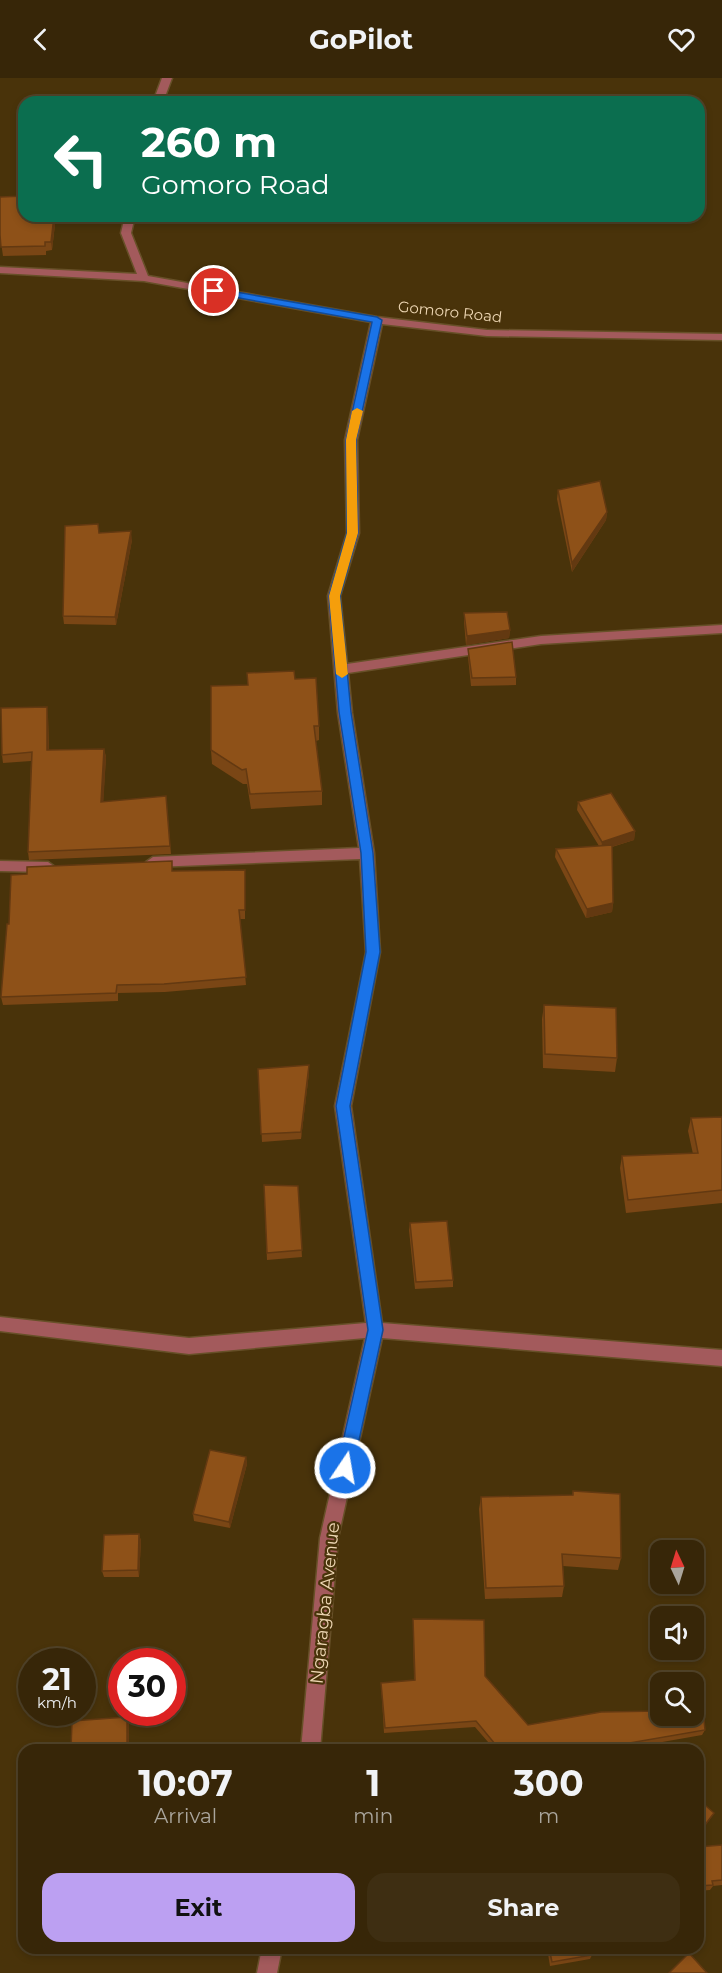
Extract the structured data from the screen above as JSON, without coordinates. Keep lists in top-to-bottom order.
{
  "streets": {
    "street": ["Gomoro Road", "Ngaragba Avenue"]
  },
  "crossings": [
    ["Gomoro Road", "Ngaragba Avenue"]
  ],
  "north": "top",
  "page": {
    "header": "GoPilot",
    "turn": ["260 m", "Gomoro Road"],
    "speed": "21 km/h",
    "limit": "30",
    "eta": [
      "10:07",
      "Arrival",
      "1",
      "min",
      "300",
      "m"
    ],
    "buttons": ["Exit", "Share"]
  }
}
